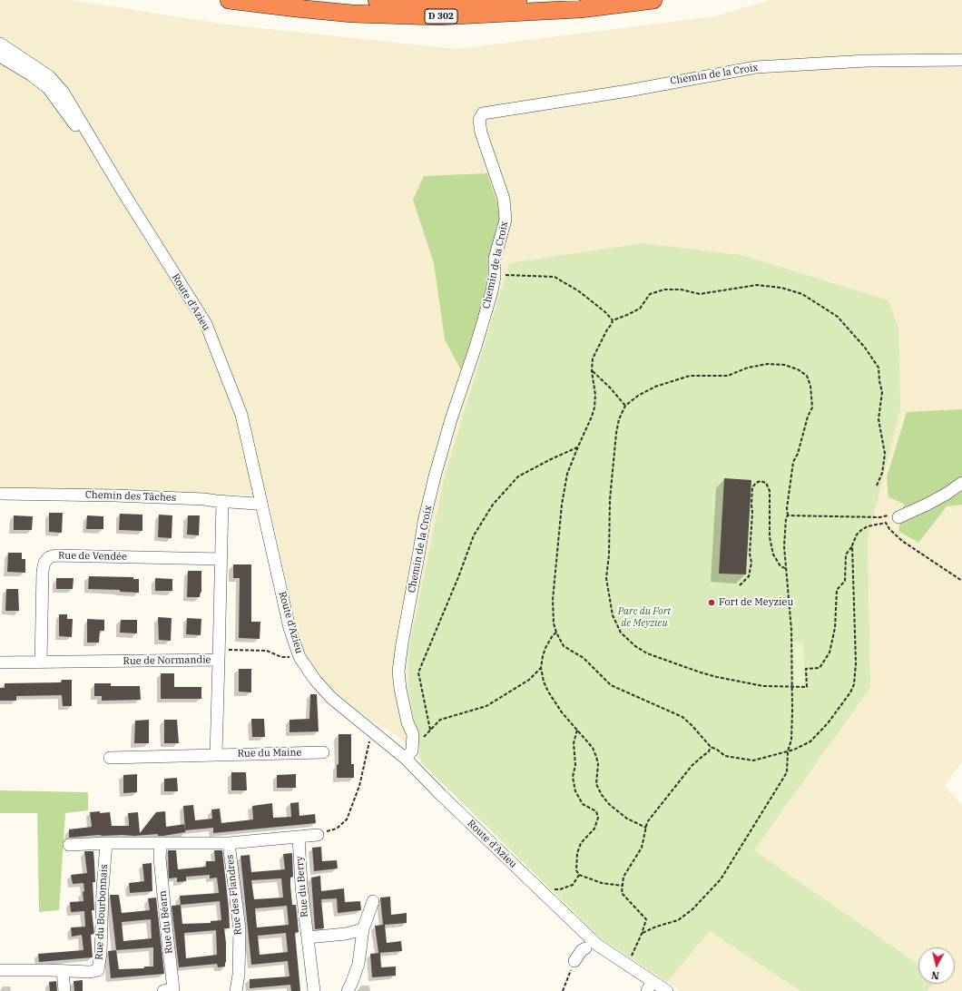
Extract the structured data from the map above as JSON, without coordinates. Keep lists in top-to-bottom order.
{
  "streets": {
    "highway": ["D 302"],
    "street": [
      "Chemin de la Croix",
      "Route d'Azieu",
      "Chemin des Tâches",
      "Rue de Vendée",
      "Rue de Normandie",
      "Rue du Maine",
      "Rue du Berry",
      "Rue des Flandres",
      "Rue du Bourbonnais",
      "Rue du Béarn"
    ]
  },
  "crossings": [
    ["Chemin de la Croix", "Route d'Azieu"],
    ["Route d'Azieu", "Chemin des Tâches"],
    ["Chemin des Tâches", "Rue de Normandie"],
    ["Rue de Vendée", "Rue de Normandie"]
  ],
  "parks": ["Parc du Fort de Meyzieu"],
  "places": ["Fort de Meyzieu"],
  "north": "bottom"
}
